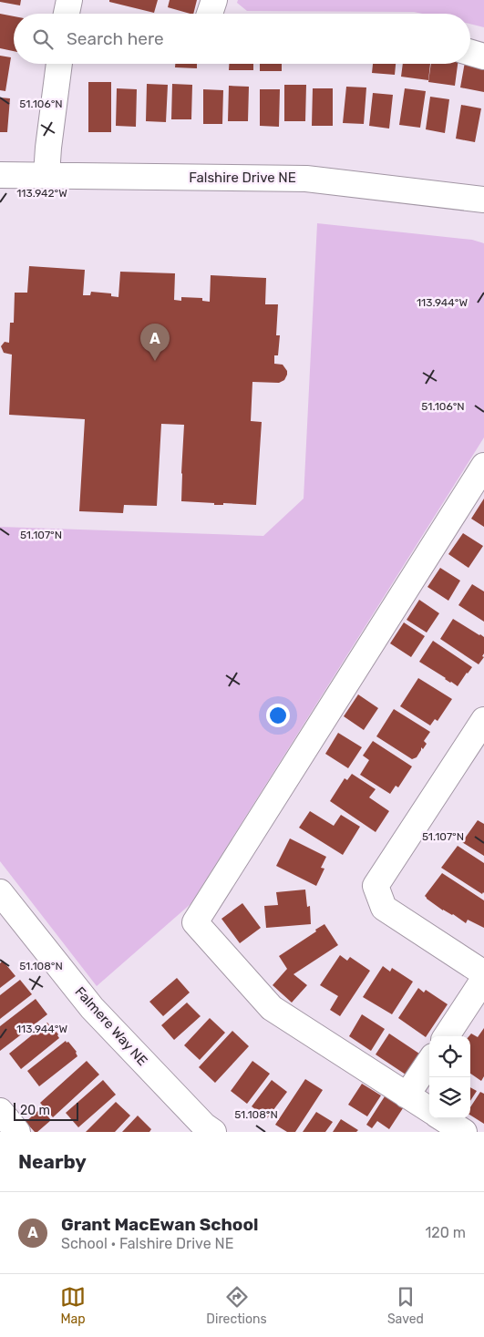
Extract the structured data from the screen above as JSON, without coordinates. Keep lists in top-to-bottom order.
{
  "streets": {
    "street": ["Falshire Drive NE", "Falmere Way NE"]
  },
  "scale_bar": "20 m",
  "page": {
    "search": "Search here",
    "pins": "A",
    "scale": "20 m",
    "heading": "Nearby",
    "list": [
      {
        "mark": "A",
        "name": "Grant MacEwan School",
        "note": "School · Falshire Drive NE",
        "value": "120 m"
      }
    ],
    "nav": ["Map", "Directions", "Saved"]
  },
  "coordinates": [
    "51.106°N",
    "113.942°W",
    "113.944°W",
    "51.107°N",
    "51.108°N"
  ]
}
